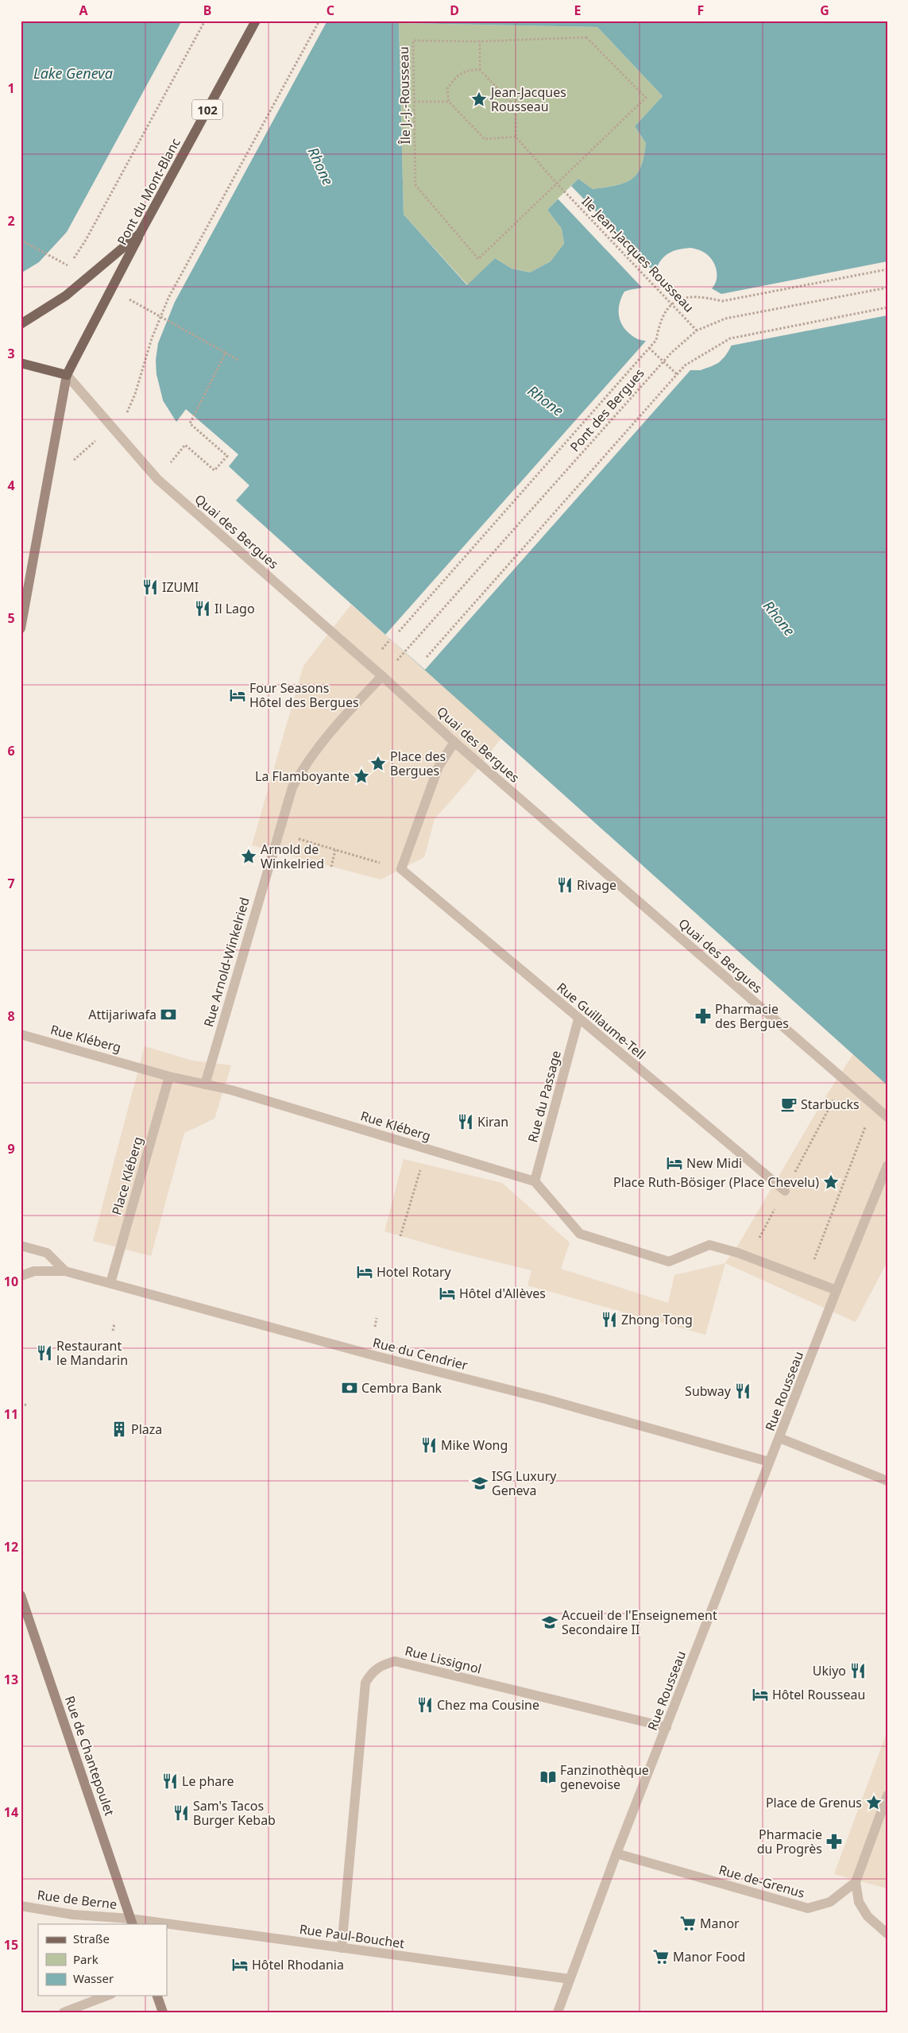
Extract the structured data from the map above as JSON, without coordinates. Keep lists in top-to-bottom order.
{
  "streets": {
    "main road": ["102", "Pont du Mont-Blanc", "Rue de Chantepoulet"],
    "street": [
      "Quai des Bergues",
      "Rue Arnold-Winkelried",
      "Rue Guillaume-Tell",
      "Rue Kléberg",
      "Rue du Passage",
      "Place Kléberg",
      "Rue du Cendrier",
      "Rue Rousseau",
      "Rue Lissignol",
      "Rue de-Grenus",
      "Rue de Berne",
      "Rue Paul-Bouchet"
    ],
    "path": ["Île J.-J.-Rousseau", "Ile Jean-Jacques Rousseau", "Pont des Bergues"]
  },
  "crossings": [
    ["Île J.-J.-Rousseau", "Ile Jean-Jacques Rousseau"],
    ["Pont du Mont-Blanc", "Quai des Bergues"],
    ["Ile Jean-Jacques Rousseau", "Pont des Bergues"],
    ["Quai des Bergues", "Rue Arnold-Winkelried"],
    ["Rue Arnold-Winkelried", "Rue Kléberg"],
    ["Rue Guillaume-Tell", "Rue du Passage"],
    ["Rue Kléberg", "Rue du Passage"],
    ["Rue Kléberg", "Place Kléberg"],
    ["Place Kléberg", "Rue du Cendrier"],
    ["Rue du Cendrier", "Rue Rousseau"],
    ["Rue Rousseau", "Rue Lissignol"],
    ["Rue Rousseau", "Rue de-Grenus"],
    ["Rue Rousseau", "Rue Paul-Bouchet"],
    ["Rue Lissignol", "Rue Paul-Bouchet"],
    ["Rue de Chantepoulet", "Rue de Berne"],
    ["Rue de Chantepoulet", "Rue Paul-Bouchet"],
    ["Rue de Berne", "Rue Paul-Bouchet"]
  ],
  "water": ["Lake Geneva", "Rhone"],
  "places": {
    "place": [
      "Jean-Jacques Rousseau",
      "Place des Bergues",
      "La Flamboyante",
      "Arnold de Winkelried",
      "Place Ruth-Bösiger (Place Chevelu)",
      "Place de Grenus"
    ],
    "restaurant": [
      "IZUMI",
      "Il Lago",
      "Rivage",
      "Kiran",
      "Zhong Tong",
      "Restaurant le Mandarin",
      "Subway",
      "Mike Wong",
      "Ukiyo",
      "Chez ma Cousine",
      "Le phare",
      "Sam's Tacos Burger Kebab"
    ],
    "hotel": [
      "Four Seasons Hôtel des Bergues",
      "New Midi",
      "Hotel Rotary",
      "Hôtel d'Allèves",
      "Hôtel Rousseau",
      "Hôtel Rhodania"
    ],
    "bank": ["Attijariwafa", "Cembra Bank"],
    "pharmacy": ["Pharmacie des Bergues", "Pharmacie du Progrès"],
    "cafe": ["Starbucks"],
    "building": ["Plaza"],
    "school or university": ["ISG Luxury Geneva", "Accueil de l'Enseignement Secondaire II"],
    "library": ["Fanzinothèque genevoise"],
    "supermarket": ["Manor", "Manor Food"]
  },
  "legend": ["Straße", "Park", "Wasser"],
  "grid": {
    "columns": [
      "A",
      "B",
      "C",
      "D",
      "E",
      "F",
      "G"
    ],
    "rows": [
      "1",
      "2",
      "3",
      "4",
      "5",
      "6",
      "7",
      "8",
      "9",
      "10",
      "11",
      "12",
      "13",
      "14",
      "15"
    ]
  }
}
